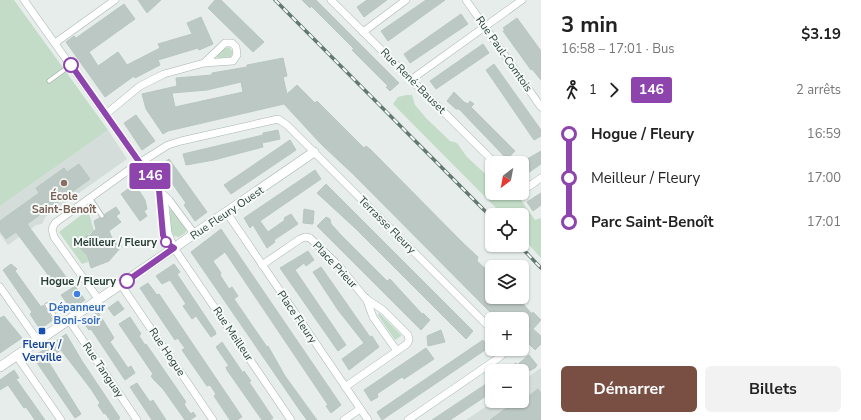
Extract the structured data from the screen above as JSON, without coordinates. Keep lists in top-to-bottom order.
{
  "streets": {
    "street": [
      "Rue Paul-Comtois",
      "Rue René-Bauset",
      "Rue Fleury Ouest",
      "Terrasse Fleury",
      "Place Prieur",
      "Place Fleury",
      "Rue Meilleur",
      "Rue Hogue",
      "Rue Tanguay"
    ]
  },
  "crossings": [
    ["Rue Fleury Ouest", "Terrasse Fleury"],
    ["Rue Fleury Ouest", "Place Fleury"],
    ["Rue Fleury Ouest", "Rue Meilleur"],
    ["Rue Fleury Ouest", "Rue Hogue"],
    ["Rue Fleury Ouest", "Rue Tanguay"],
    ["Terrasse Fleury", "Rue Meilleur"],
    ["Place Prieur", "Place Fleury"]
  ],
  "places": {
    "other": [
      "École Saint-Benoît",
      "Meilleur / Fleury",
      "Hogue / Fleury",
      "Dépanneur Boni-soir"
    ],
    "transit": ["Fleury / Verville"]
  },
  "lines": ["bus line 146"],
  "north": "bottom left",
  "page": {
    "on_map": "146",
    "heading": ["3 min", "16:58 – 17:01 · Bus", "$3.19"],
    "legs": ["1", "146", "2 arrêts"],
    "list": [
      {
        "name": "Hogue / Fleury",
        "value": "16:59"
      },
      {
        "name": "Meilleur / Fleury",
        "value": "17:00"
      },
      {
        "name": "Parc Saint-Benoît",
        "value": "17:01"
      }
    ],
    "map_buttons": ["+", "−"],
    "buttons": ["Démarrer", "Billets"]
  }
}
